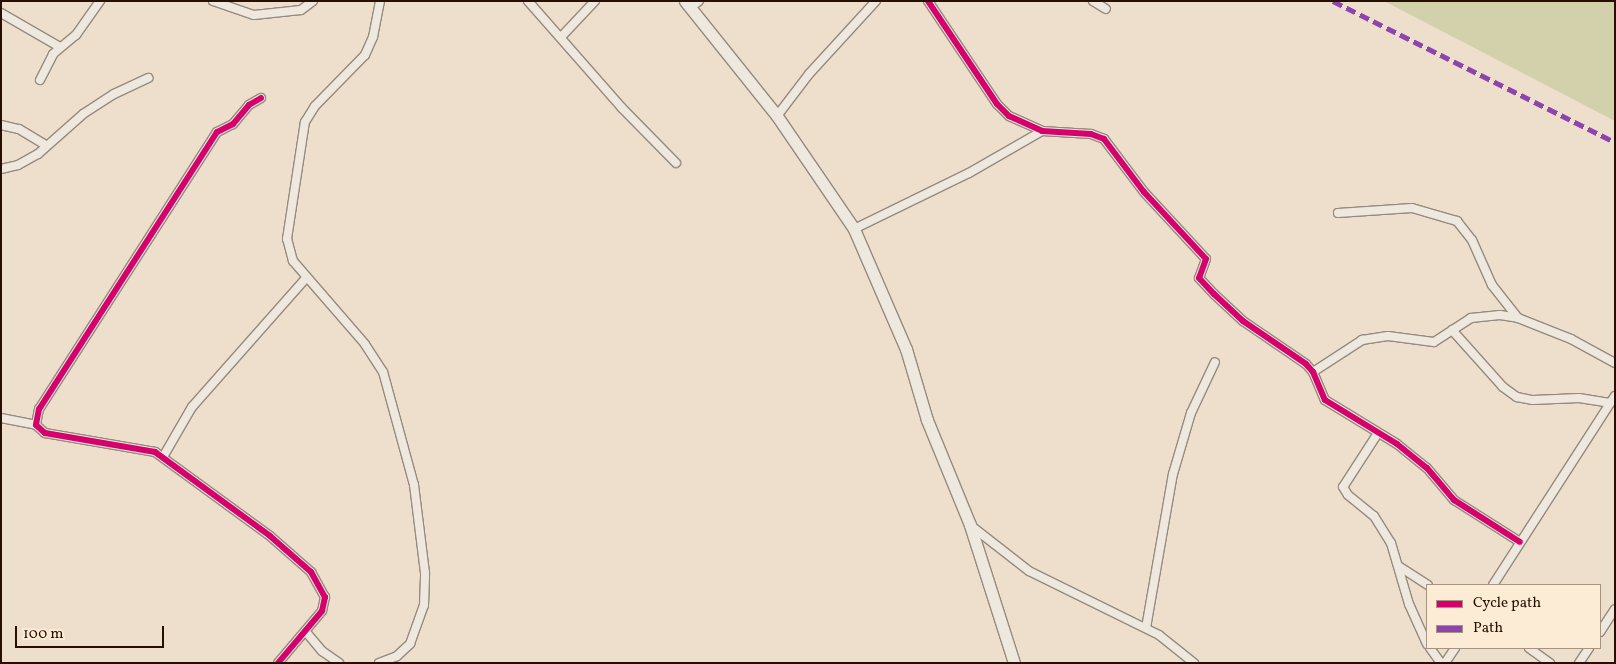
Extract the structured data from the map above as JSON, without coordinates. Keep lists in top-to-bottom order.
{
  "legend": ["Cycle path", "Path"],
  "scale_bar": "100 m"
}
